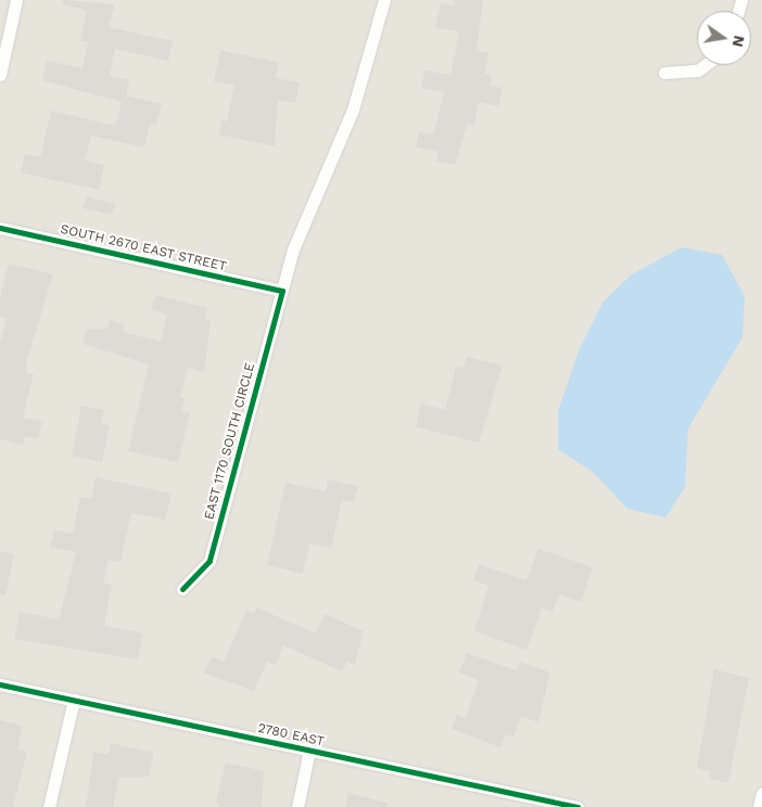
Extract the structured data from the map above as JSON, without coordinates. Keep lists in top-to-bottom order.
{
  "streets": {
    "street": ["SOUTH 2670 EAST STREET", "EAST 1170 SOUTH CIRCLE", "2780 EAST"]
  },
  "crossings": [
    ["SOUTH 2670 EAST STREET", "EAST 1170 SOUTH CIRCLE"]
  ],
  "north": "right"
}
